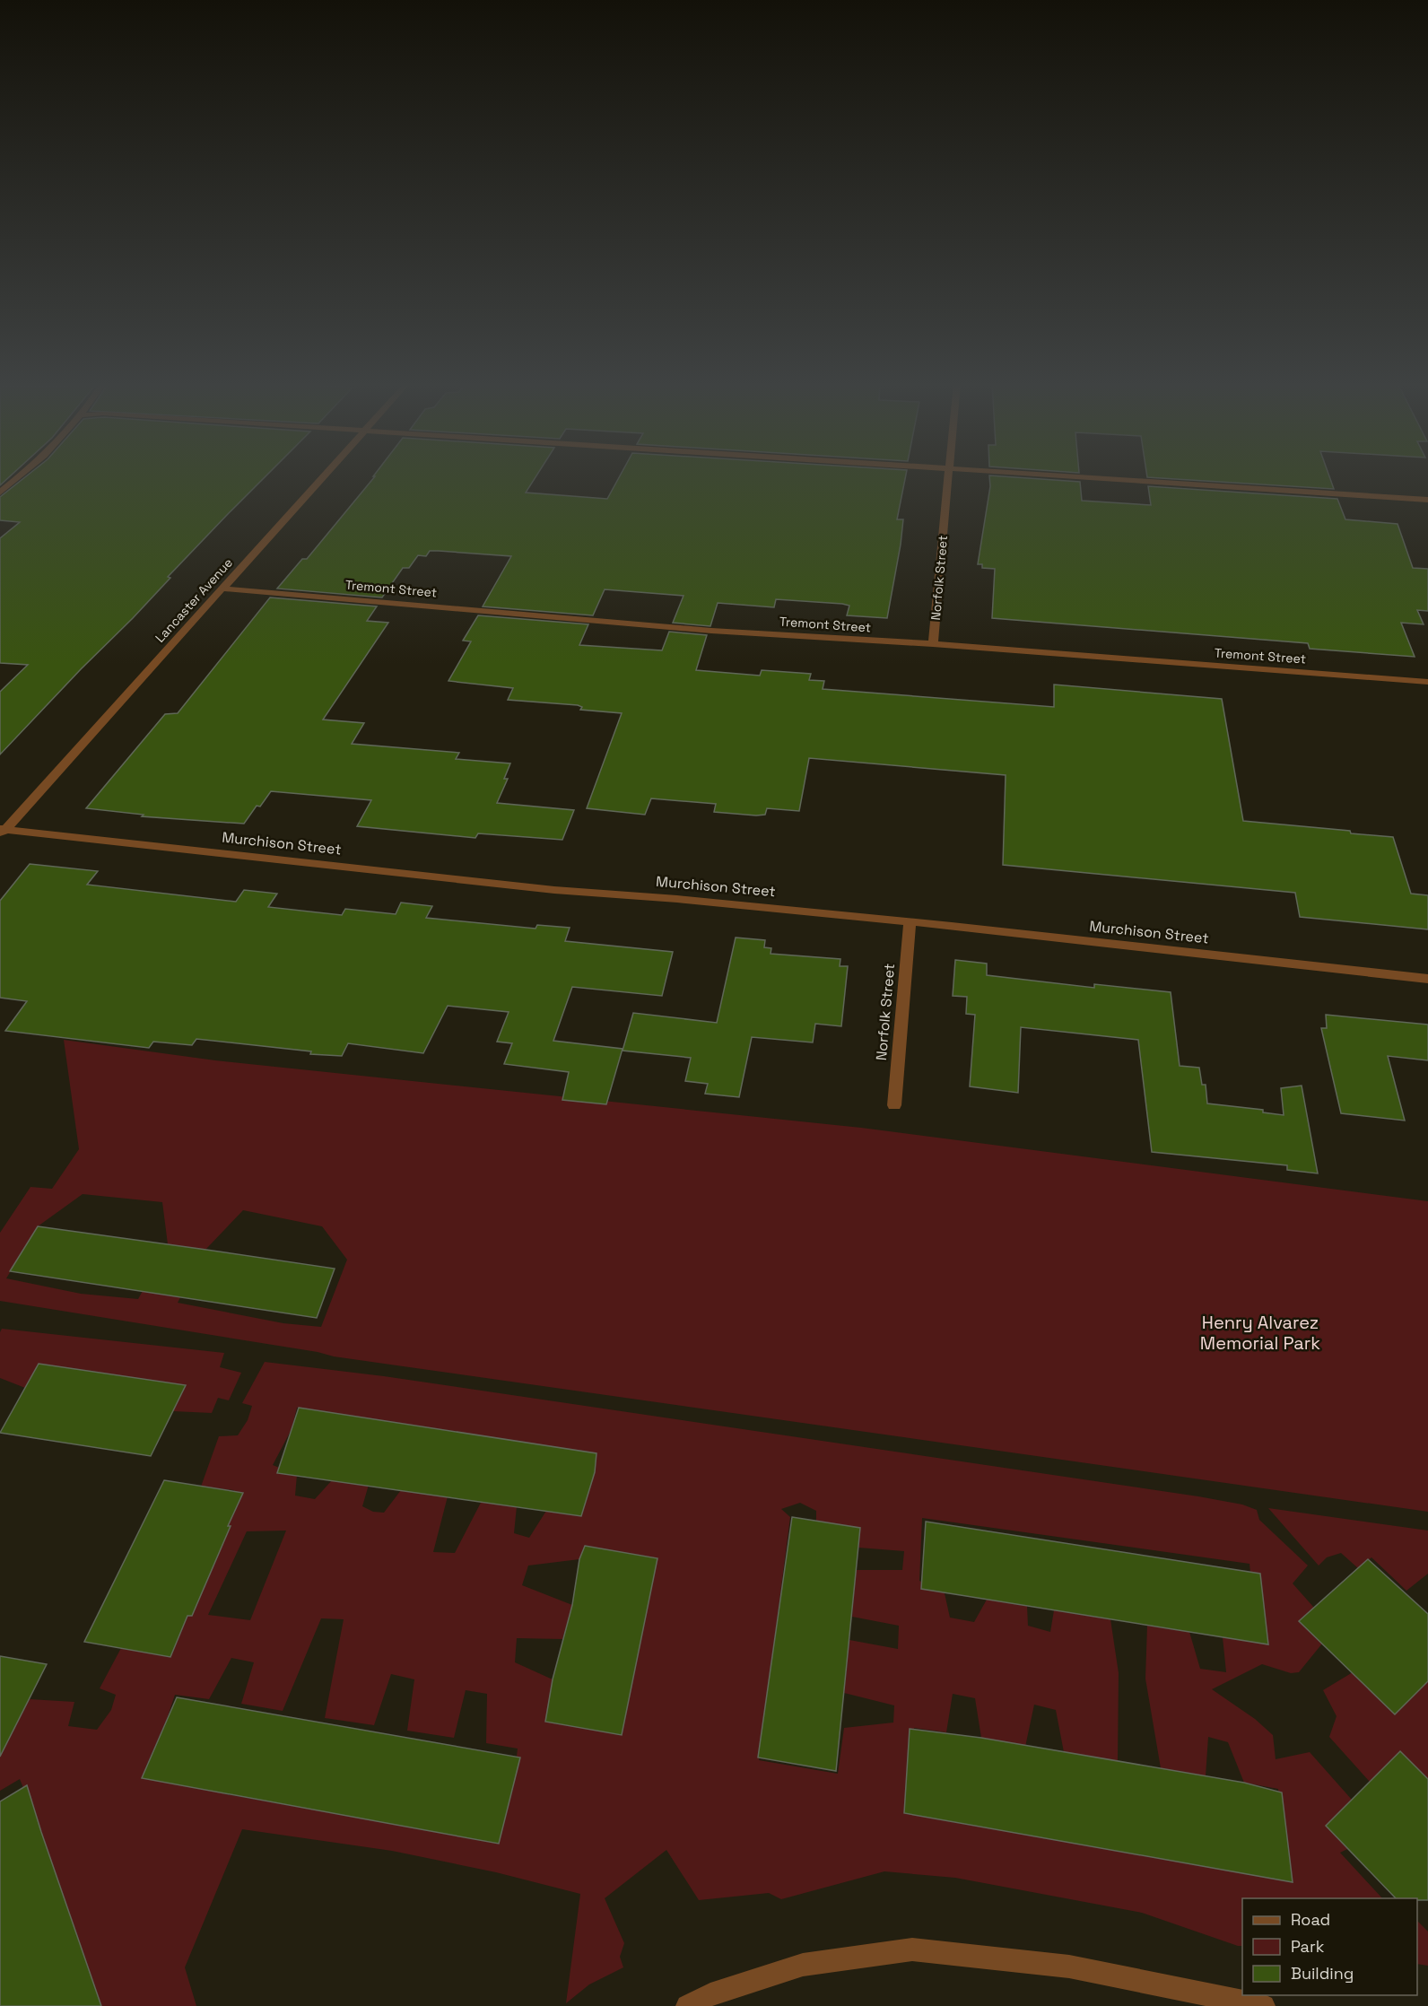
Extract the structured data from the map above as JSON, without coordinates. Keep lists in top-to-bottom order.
{
  "streets": {
    "street": [
      "Norfolk Street",
      "Tremont Street",
      "Lancaster Avenue",
      "Murchison Street"
    ]
  },
  "crossings": [
    ["Norfolk Street", "Tremont Street"],
    ["Norfolk Street", "Murchison Street"],
    ["Tremont Street", "Lancaster Avenue"],
    ["Lancaster Avenue", "Murchison Street"]
  ],
  "parks": ["Henry Alvarez Memorial Park"],
  "legend": ["Road", "Park", "Building"]
}
